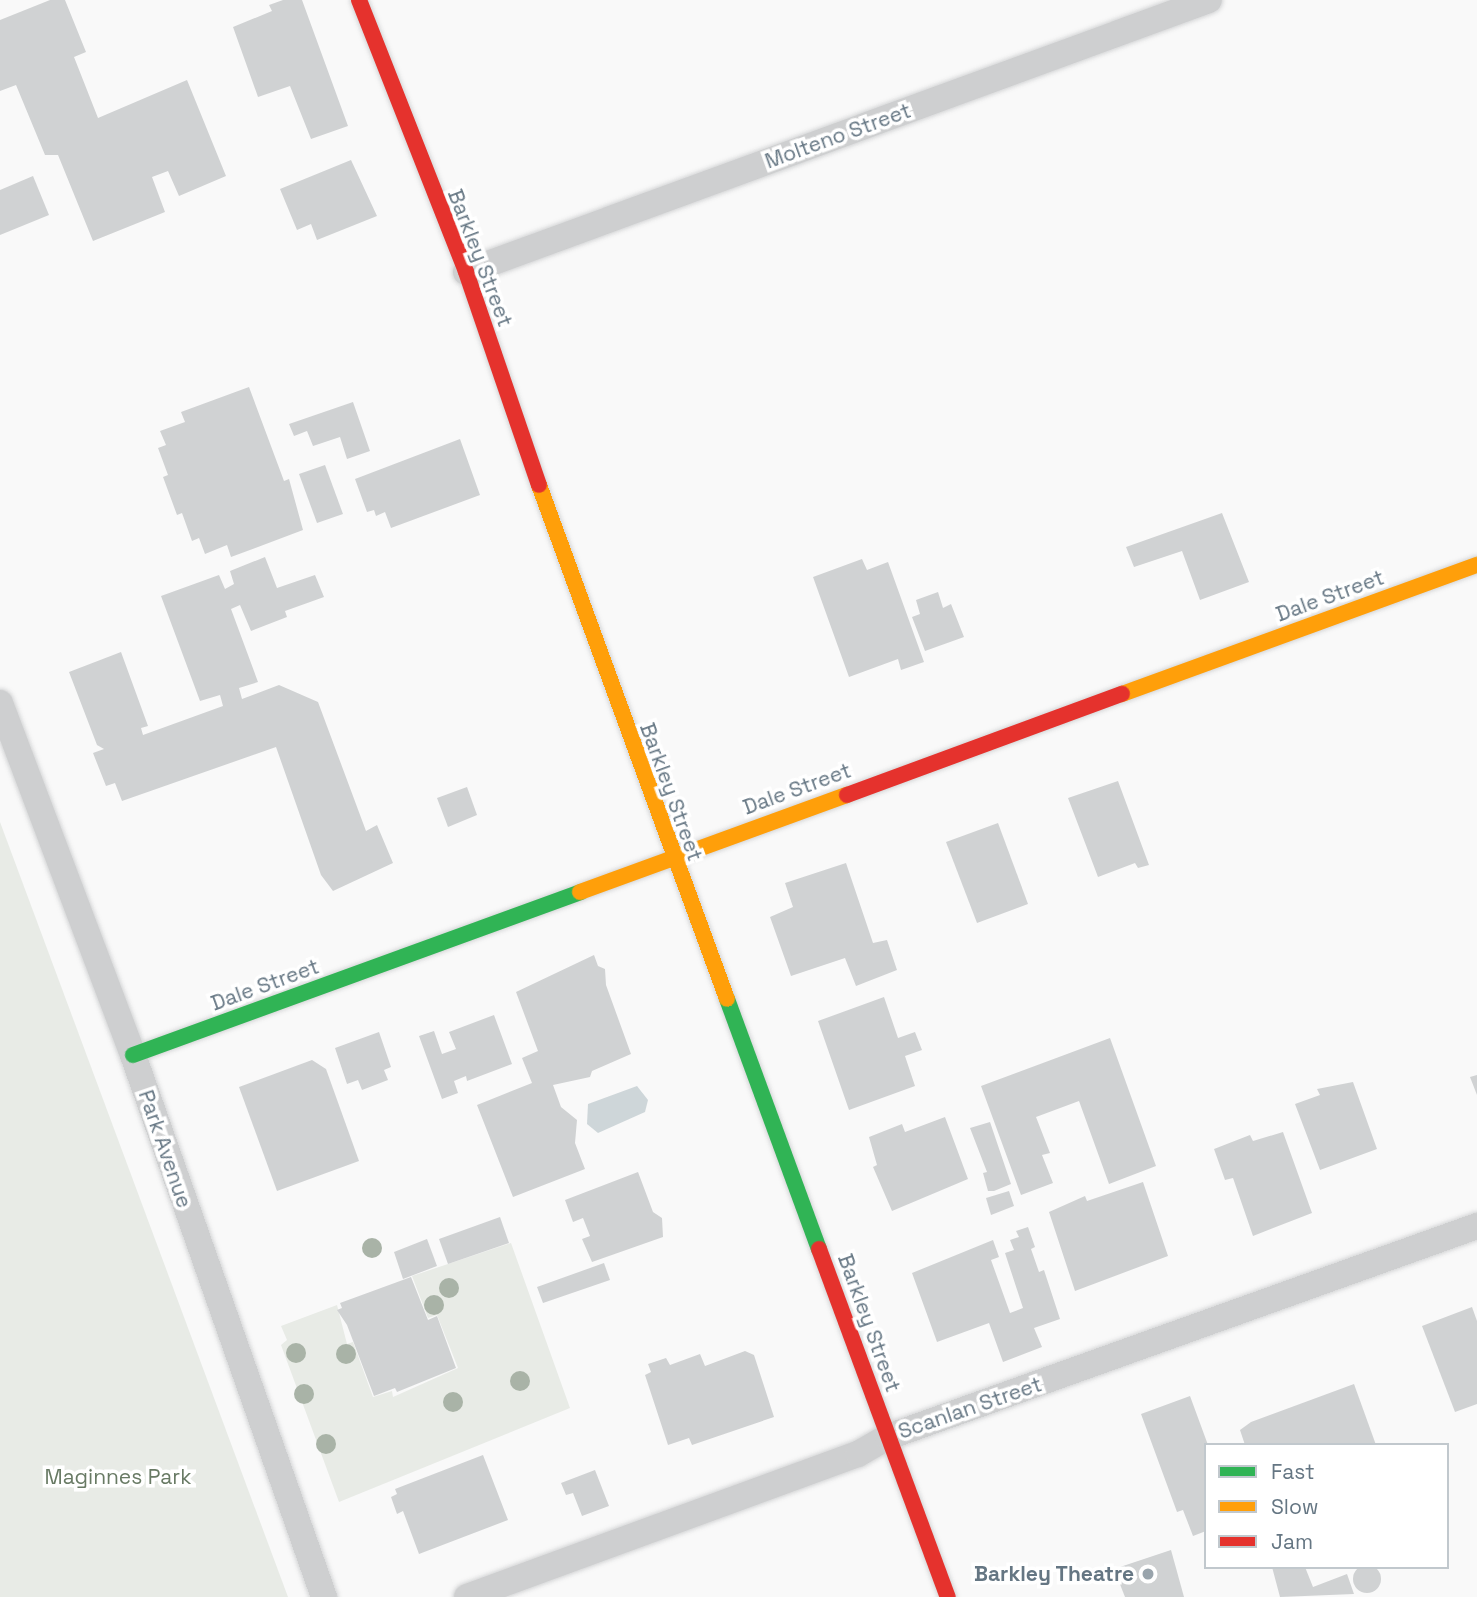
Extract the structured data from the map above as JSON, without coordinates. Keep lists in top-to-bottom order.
{
  "streets": {
    "street": [
      "Molteno Street",
      "Barkley Street",
      "Dale Street",
      "Park Avenue",
      "Scanlan Street"
    ]
  },
  "crossings": [
    ["Molteno Street", "Barkley Street"],
    ["Barkley Street", "Dale Street"],
    ["Barkley Street", "Scanlan Street"],
    ["Dale Street", "Park Avenue"]
  ],
  "parks": ["Maginnes Park"],
  "places": ["Barkley Theatre"],
  "legend": ["Fast", "Slow", "Jam"]
}
